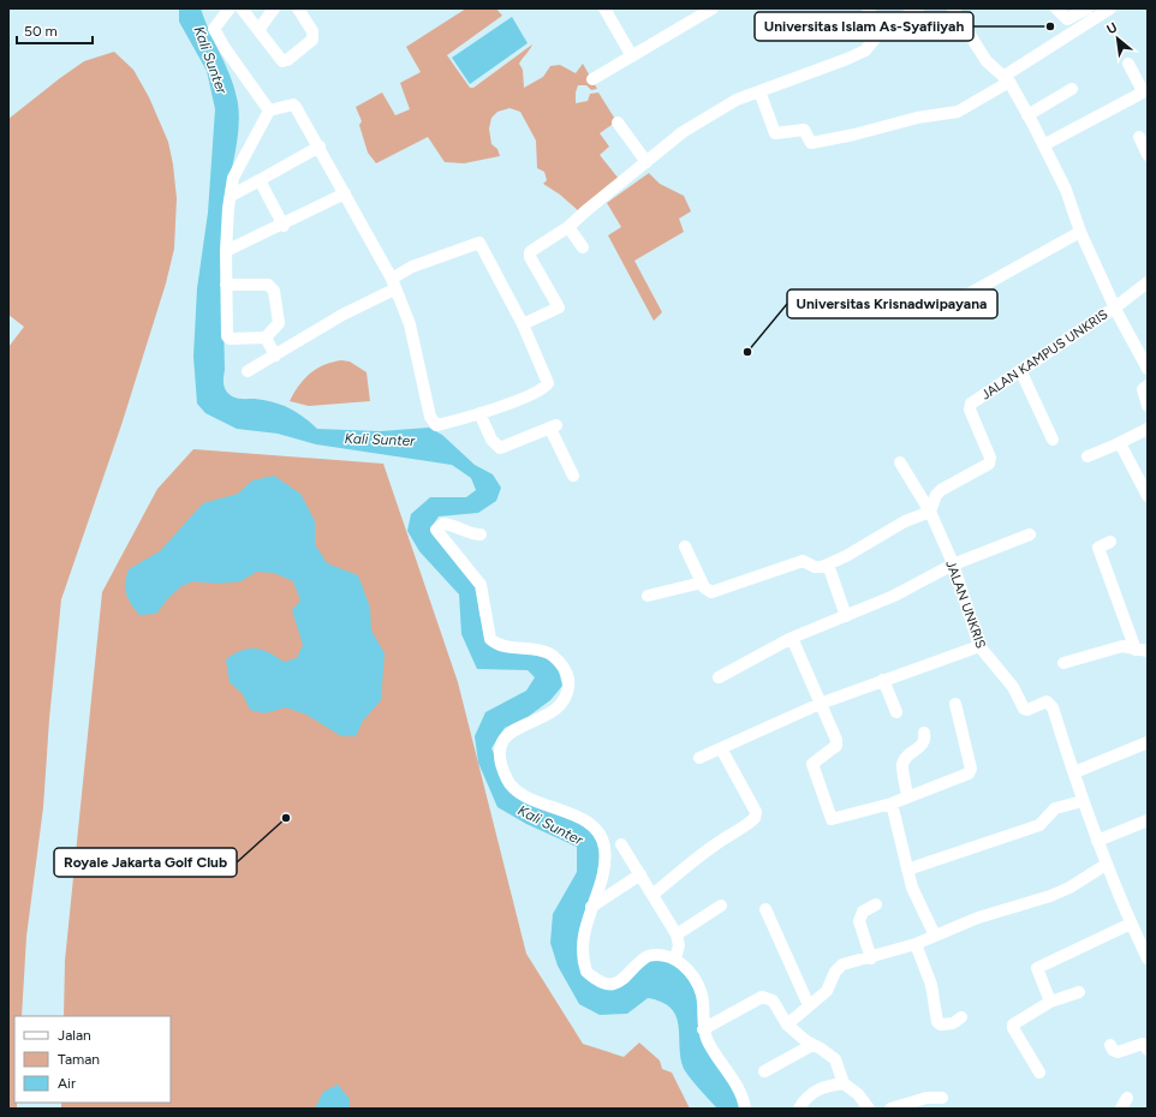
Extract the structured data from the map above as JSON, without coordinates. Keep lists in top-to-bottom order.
{
  "streets": {
    "street": ["JALAN KAMPUS UNKRIS", "JALAN UNKRIS"]
  },
  "crossings": [
    ["JALAN KAMPUS UNKRIS", "JALAN UNKRIS"]
  ],
  "water": ["Kali Sunter"],
  "places": ["Universitas Islam As-Syafiiyah", "Universitas Krisnadwipayana", "Royale Jakarta Golf Club"],
  "legend": ["Jalan", "Taman", "Air"],
  "scale_bar": "50 m",
  "north": "top left"
}
